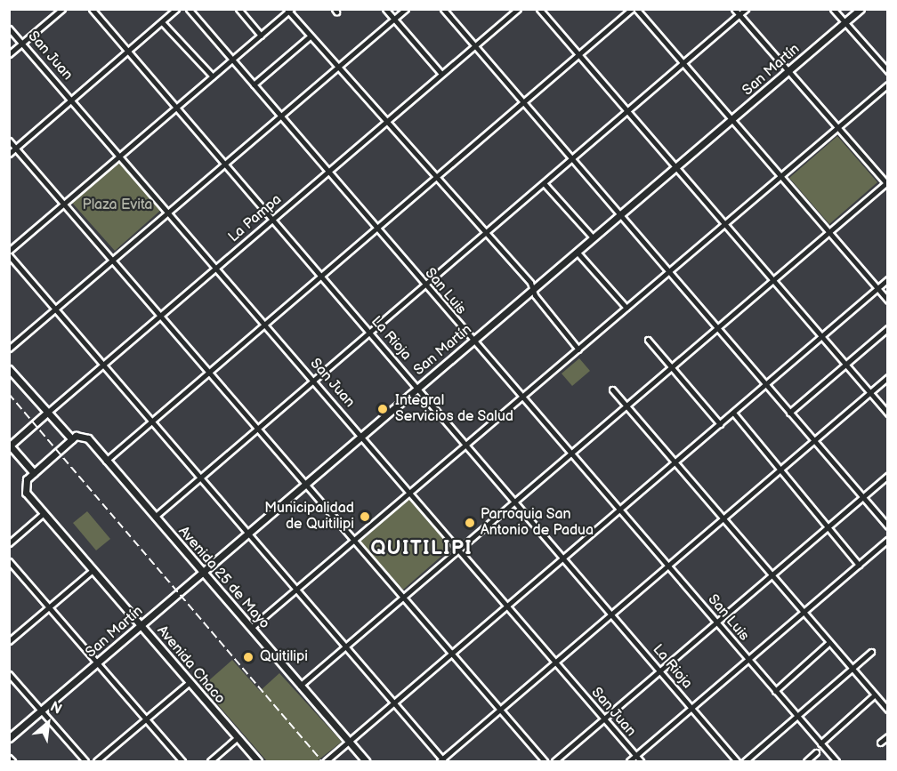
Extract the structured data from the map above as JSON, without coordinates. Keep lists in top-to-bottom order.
{
  "streets": {
    "street": [
      "San Juan",
      "San Martín",
      "La Pampa",
      "San Luis",
      "La Rioja",
      "Avenida 25 de Mayo",
      "Avenida Chaco"
    ]
  },
  "crossings": [
    ["San Juan", "San Martín"],
    ["San Juan", "La Pampa"],
    ["San Martín", "San Luis"],
    ["San Martín", "La Rioja"],
    ["San Martín", "Avenida 25 de Mayo"],
    ["San Martín", "Avenida Chaco"],
    ["La Pampa", "San Luis"],
    ["La Pampa", "La Rioja"]
  ],
  "districts": ["QUITILIPI"],
  "parks": ["Plaza Evita"],
  "places": [
    "Integral Servicios de Salud",
    "Municipalidad de Quitilipi",
    "Parroquia San Antonio de Padua",
    "Quitilipi"
  ],
  "north": "top right"
}
